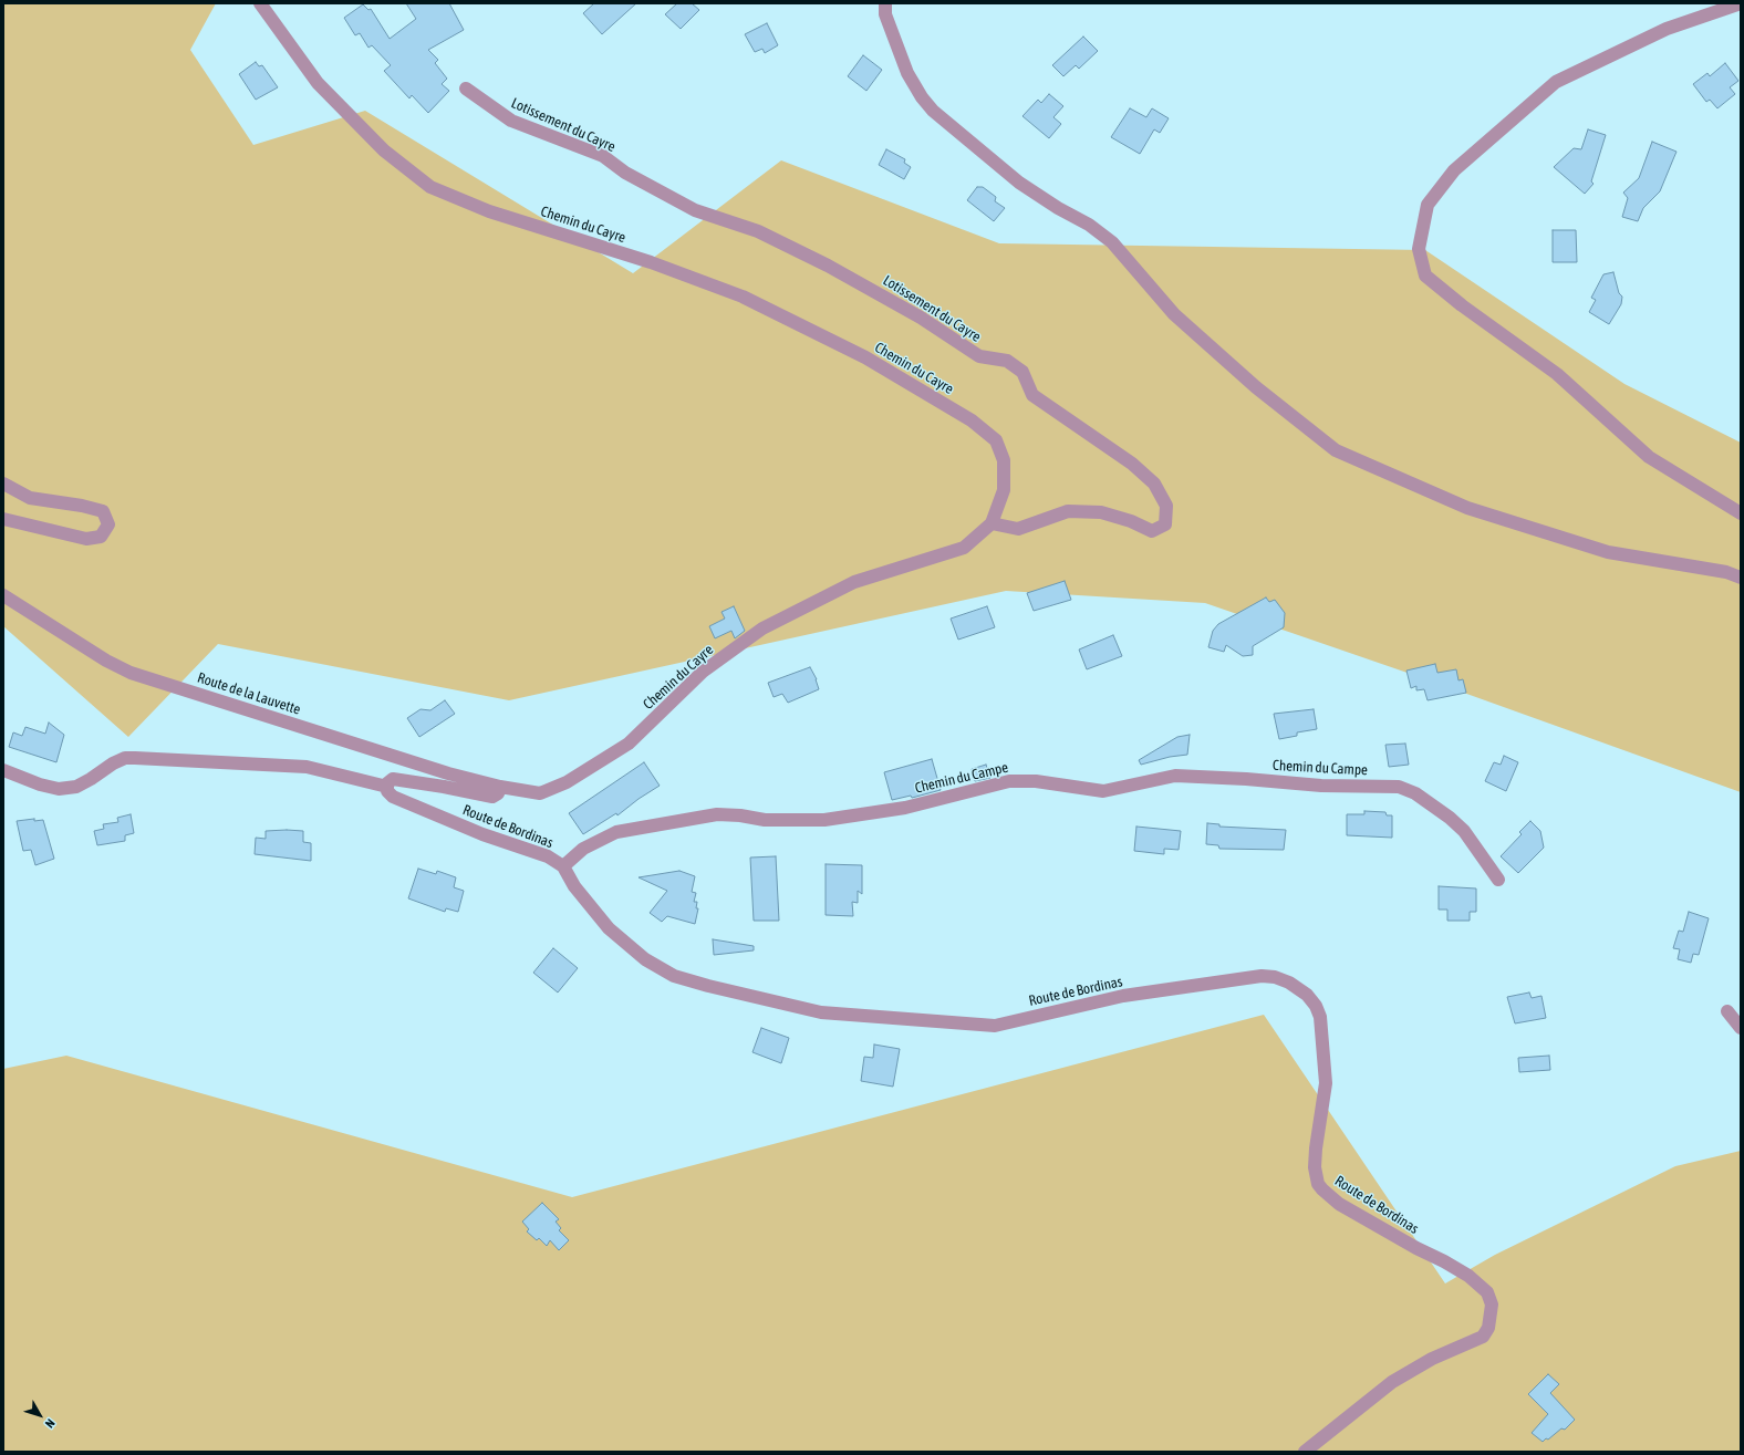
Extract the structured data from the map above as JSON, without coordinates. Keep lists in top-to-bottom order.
{
  "streets": {
    "street": [
      "Lotissement du Cayre",
      "Chemin du Cayre",
      "Route de la Lauvette",
      "Chemin du Campe",
      "Route de Bordinas"
    ]
  },
  "crossings": [
    ["Lotissement du Cayre", "Chemin du Cayre"],
    ["Chemin du Cayre", "Route de la Lauvette"],
    ["Chemin du Cayre", "Route de Bordinas"],
    ["Route de la Lauvette", "Route de Bordinas"],
    ["Chemin du Campe", "Route de Bordinas"]
  ],
  "north": "bottom right"
}
